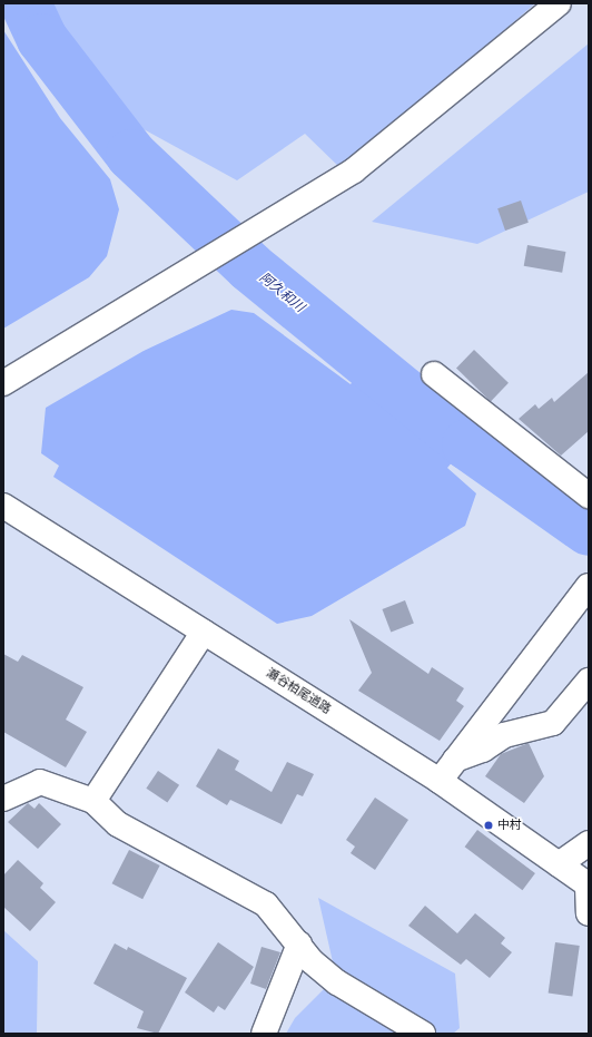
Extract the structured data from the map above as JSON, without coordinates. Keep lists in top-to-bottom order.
{
  "streets": {
    "street": ["瀬谷柏尾道路"]
  },
  "water": ["阿久和川"],
  "places": ["中村"]
}
